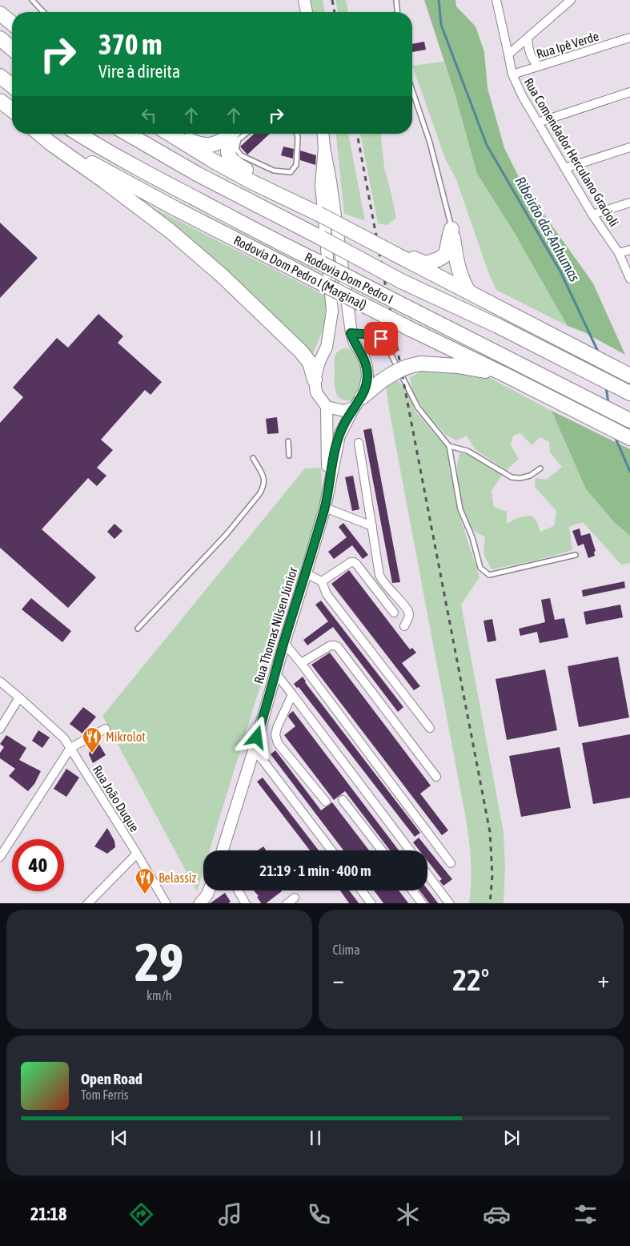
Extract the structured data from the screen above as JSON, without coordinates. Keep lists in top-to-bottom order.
{
  "streets": {
    "highway": ["Rodovia Dom Pedro I (Marginal)", "Rodovia Dom Pedro I"],
    "street": [
      "Rua Ipê Verde",
      "Rua Comendador Herculano Gracioli",
      "Rua Thomas Nilsen Júnior",
      "Rua João Duque"
    ]
  },
  "crossings": [
    ["Rua Ipê Verde", "Rua Comendador Herculano Gracioli"]
  ],
  "water": ["Ribeirão das Anhumas"],
  "places": {
    "restaurant": ["Mikrolot", "Belassiz"]
  },
  "page": {
    "turn": ["370 m", "Vire à direita"],
    "limit": "40",
    "trip": "21:19 · 1 min · 400 m",
    "tile": [
      ["29", "km/h"],
      "Clima"
    ],
    "heat": ["−", "22°", "+"],
    "song": ["Open Road", "Tom Ferris"],
    "tabs": "21:18"
  }
}
